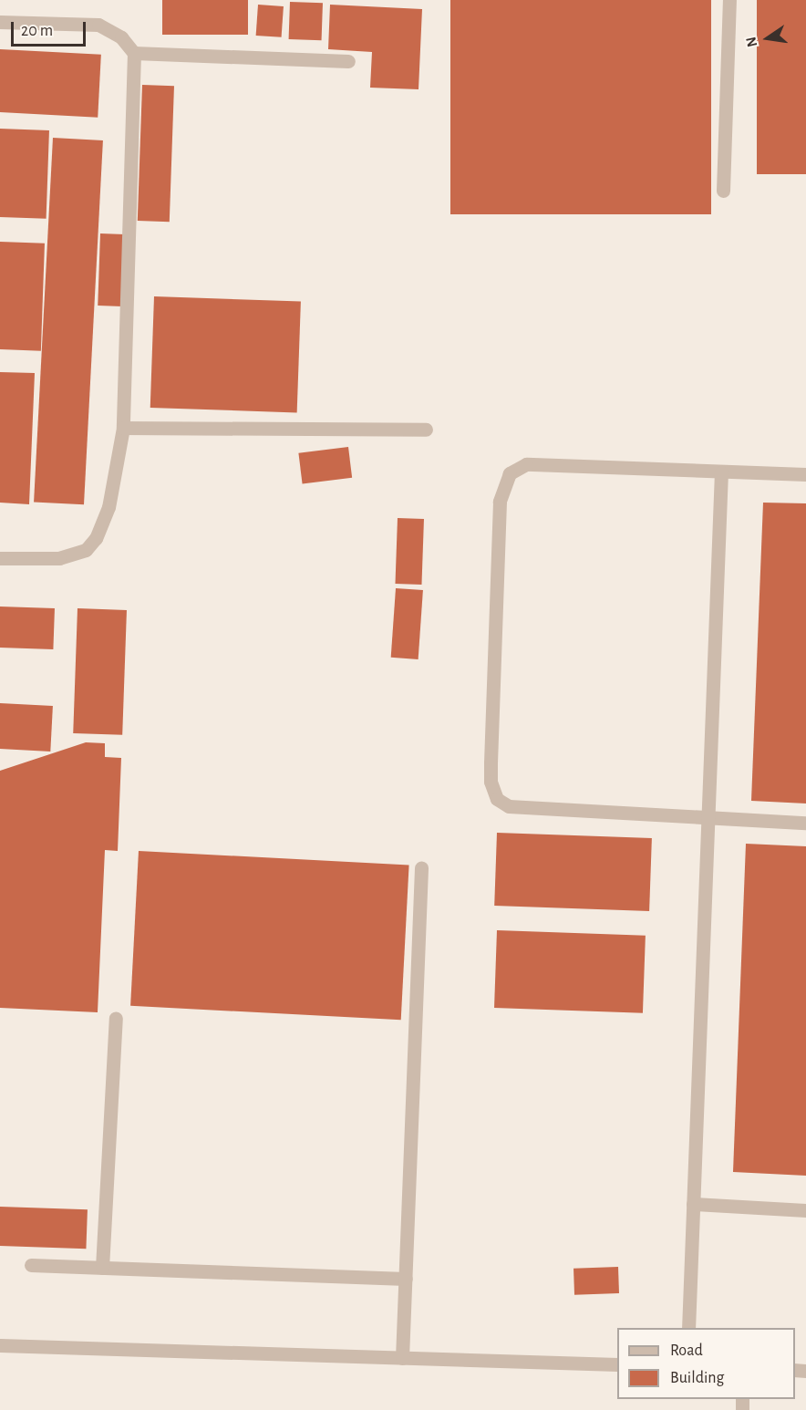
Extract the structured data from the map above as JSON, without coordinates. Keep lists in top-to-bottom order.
{
  "legend": ["Road", "Building"],
  "scale_bar": "20 m",
  "north": "left"
}
